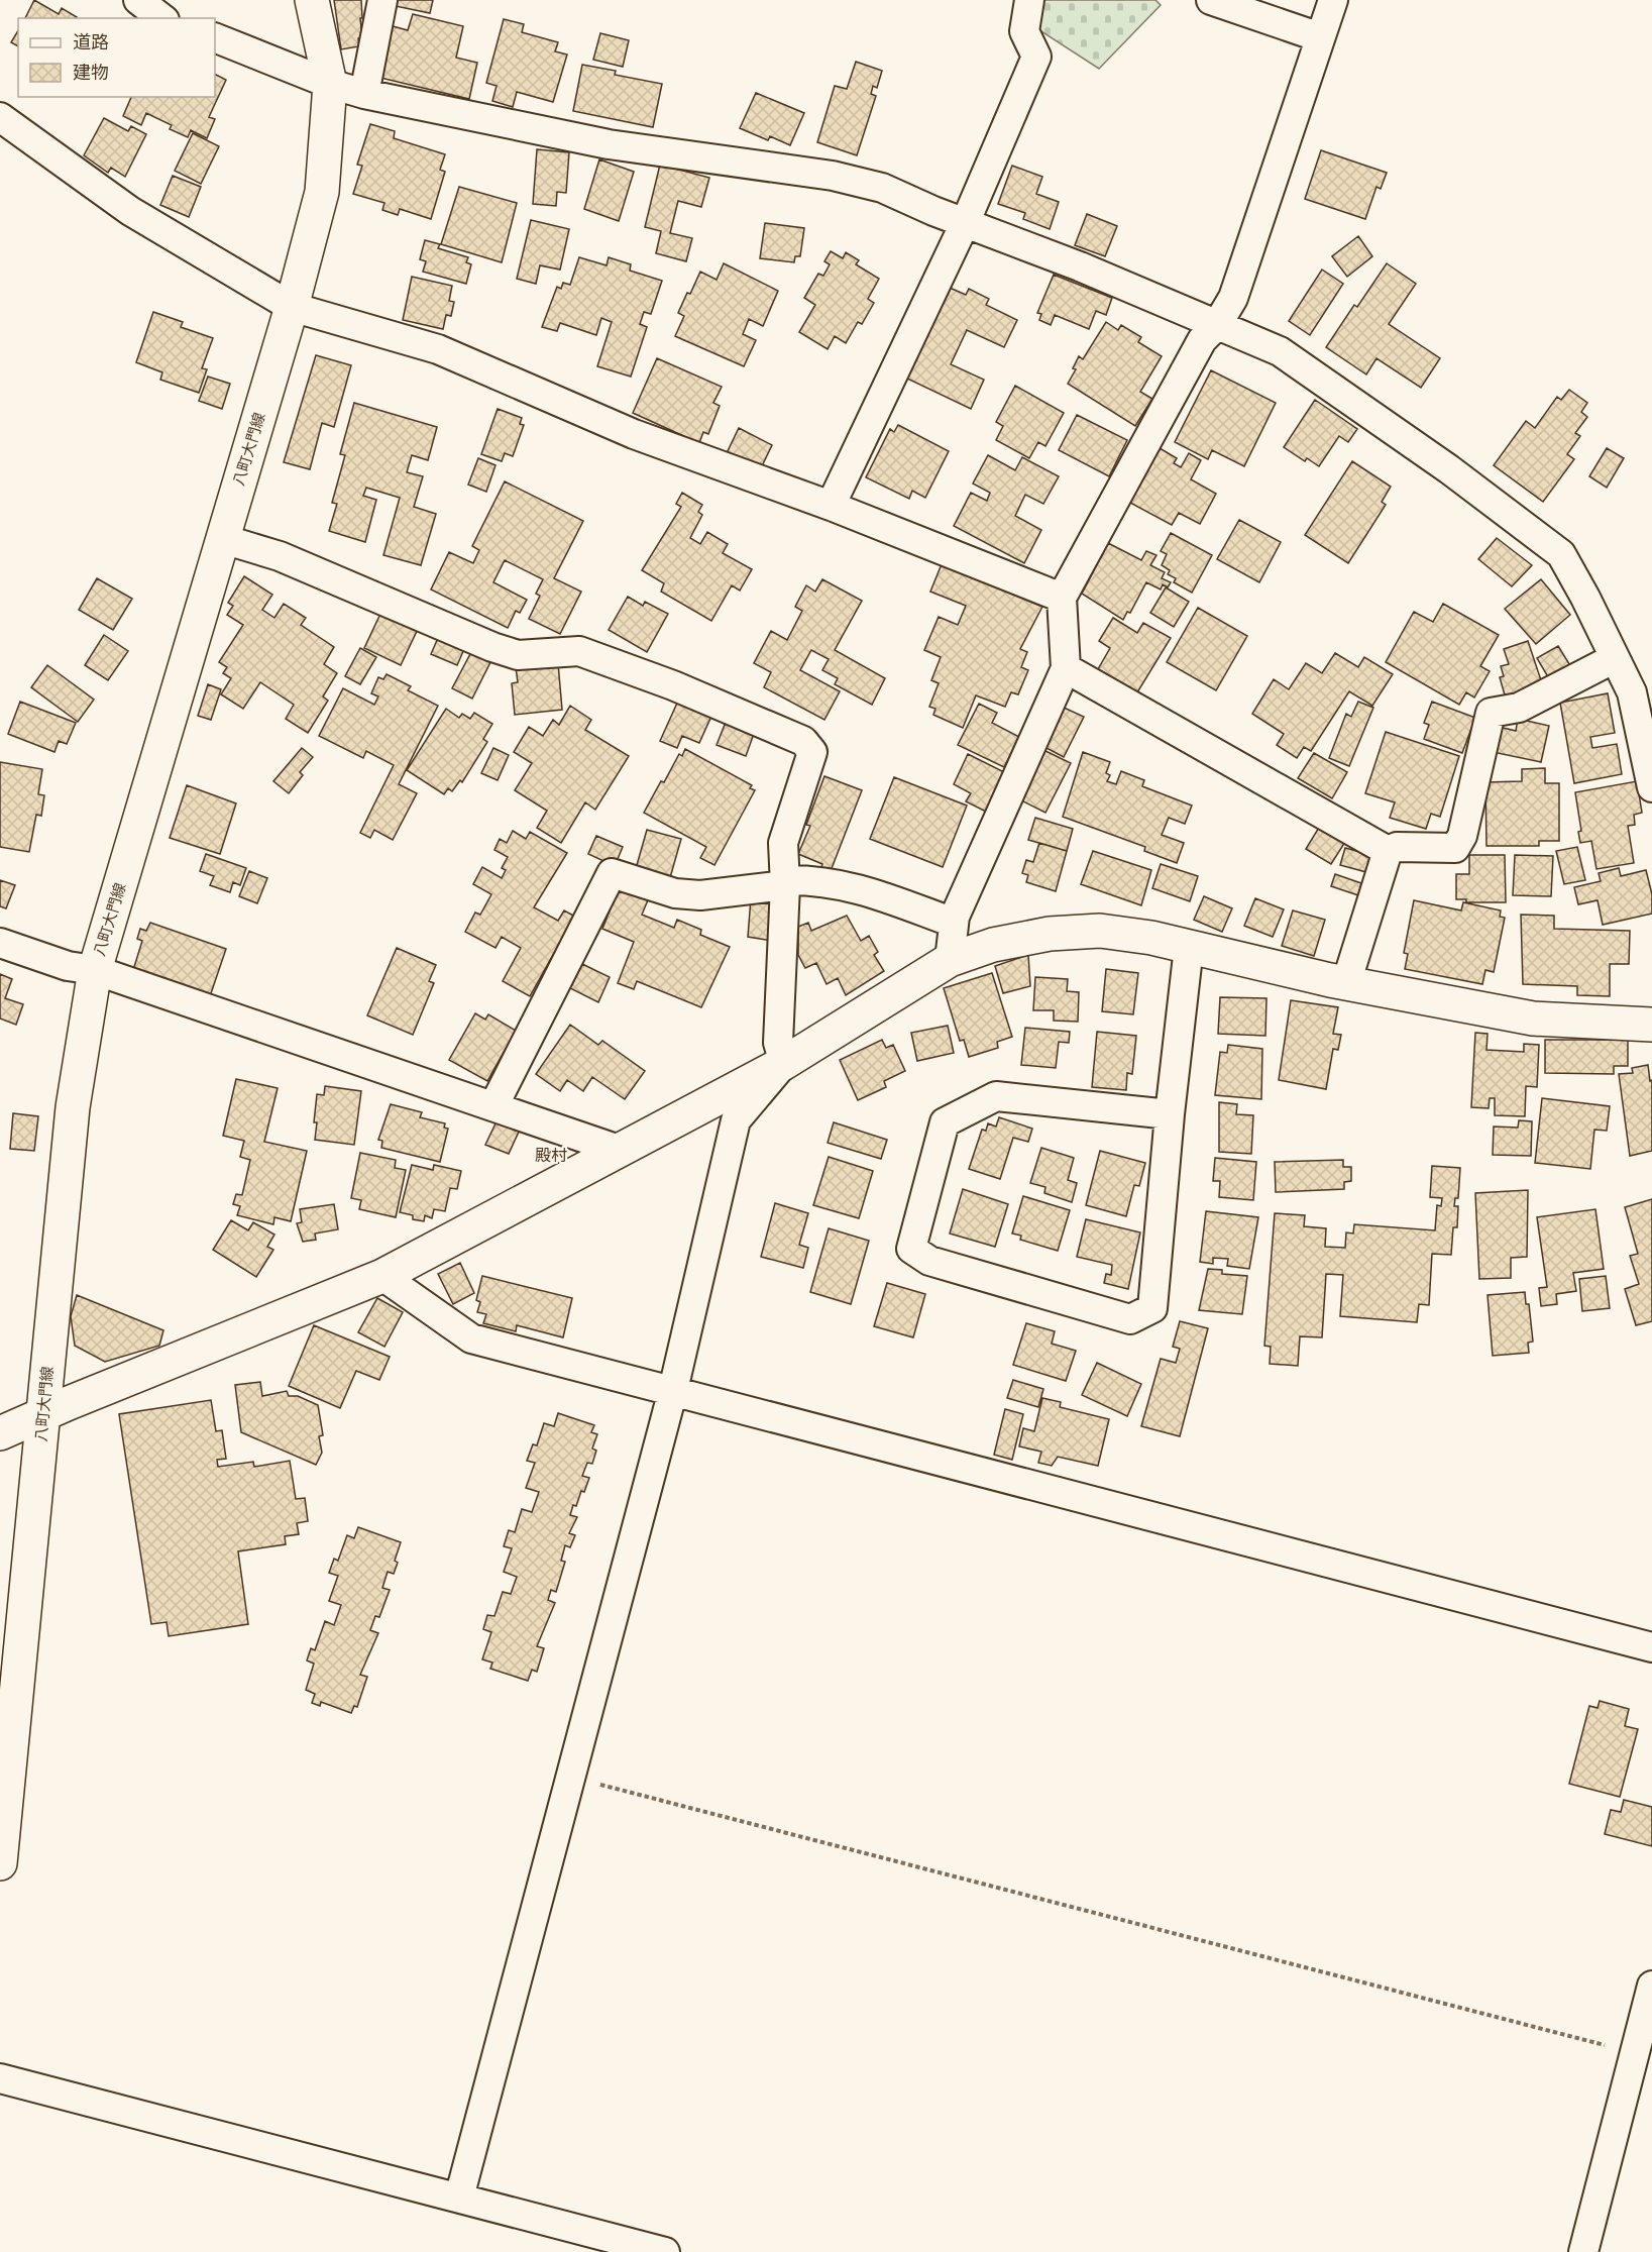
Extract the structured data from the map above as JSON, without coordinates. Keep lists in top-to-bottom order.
{
  "streets": {
    "main road": ["八町大門線"]
  },
  "districts": ["殿村"],
  "legend": ["道路", "建物"]
}
